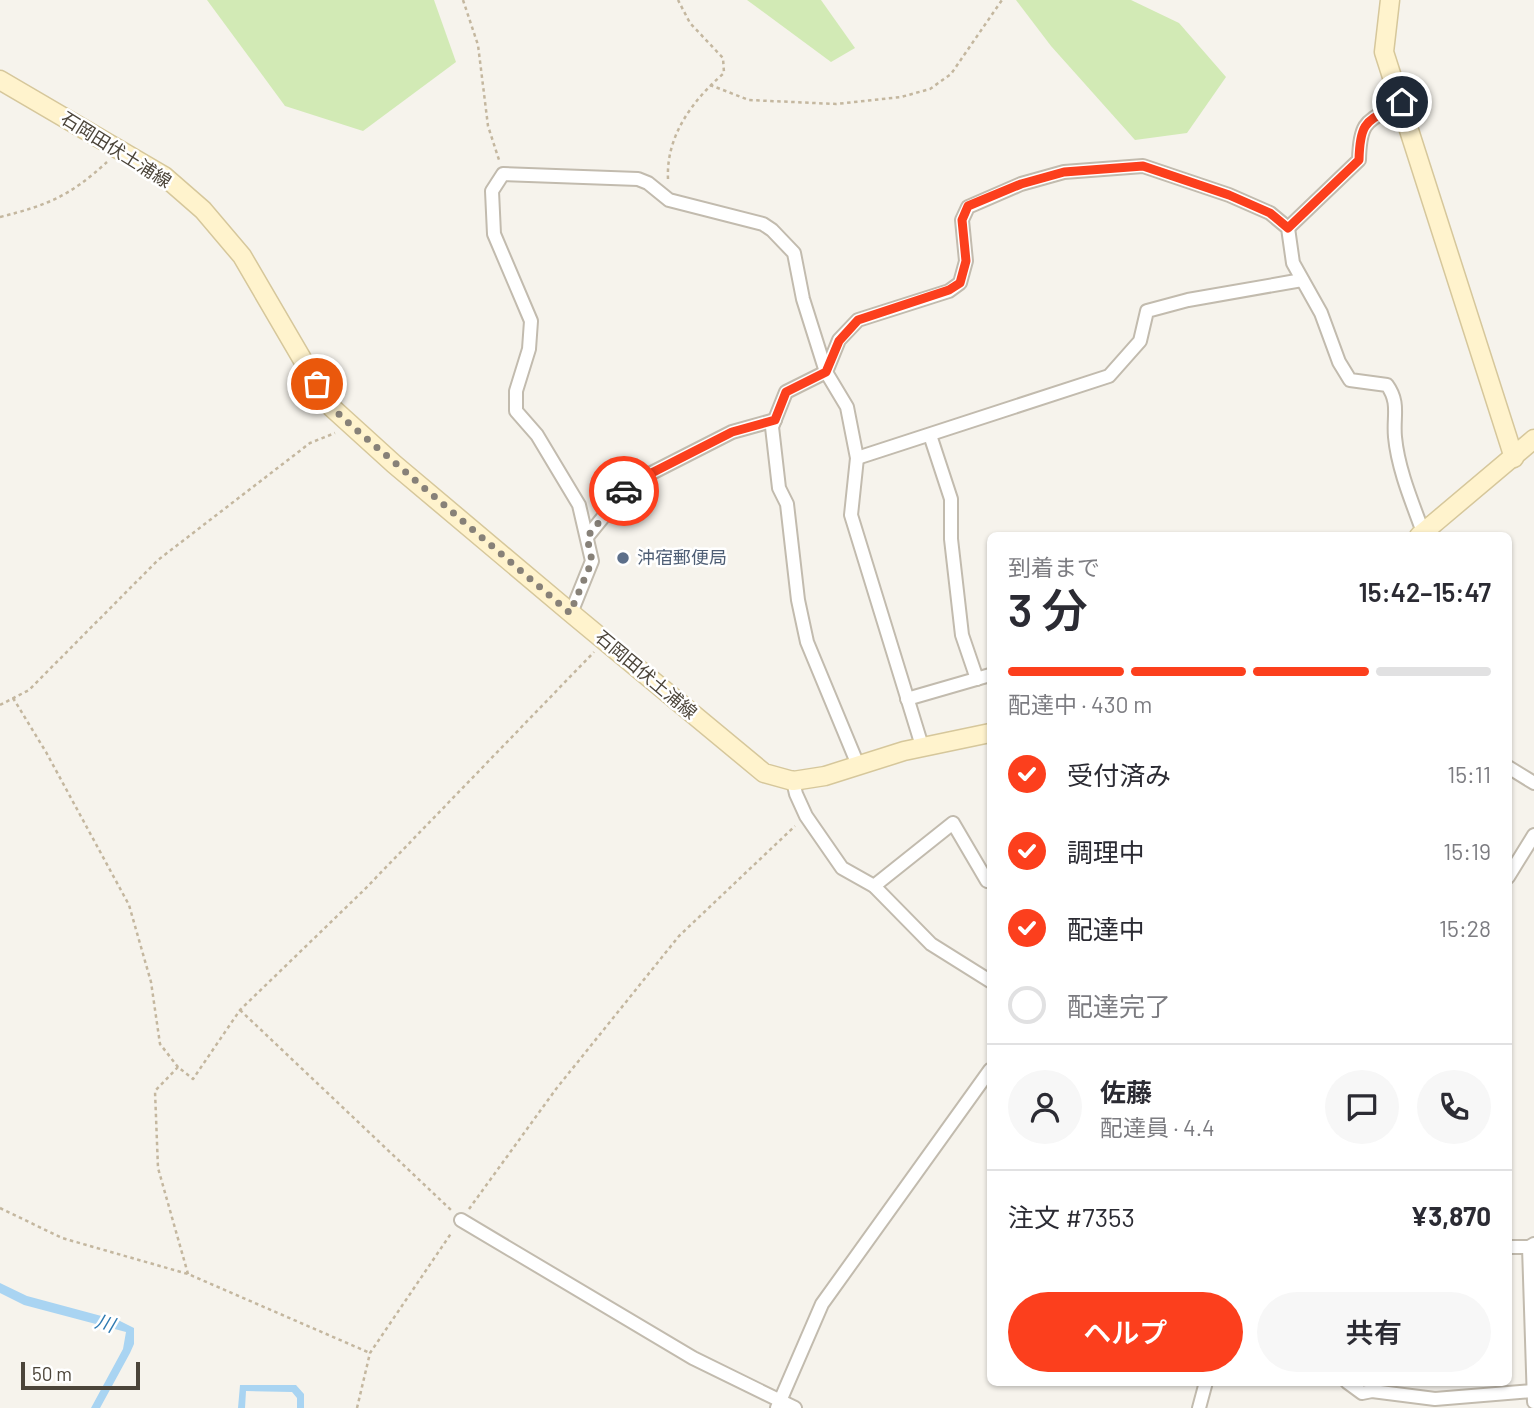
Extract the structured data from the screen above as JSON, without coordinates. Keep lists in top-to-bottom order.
{
  "streets": {
    "main road": ["石岡田伏土浦線"]
  },
  "water": ["川"],
  "places": ["沖宿郵便局"],
  "scale_bar": "50 m",
  "page": {
    "heading": ["3 分", "到着まで", "15:42–15:47"],
    "panel": [
      "佐藤",
      "配達員 · 4.4",
      "注文 #7353",
      "¥3,870"
    ],
    "bar": "配達中 · 430 m",
    "list": [
      ["受付済み", "15:11"],
      ["調理中", "15:19"],
      ["配達中", "15:28"],
      "配達完了"
    ],
    "buttons": ["ヘルプ", "共有"],
    "scale": "50 m"
  }
}
